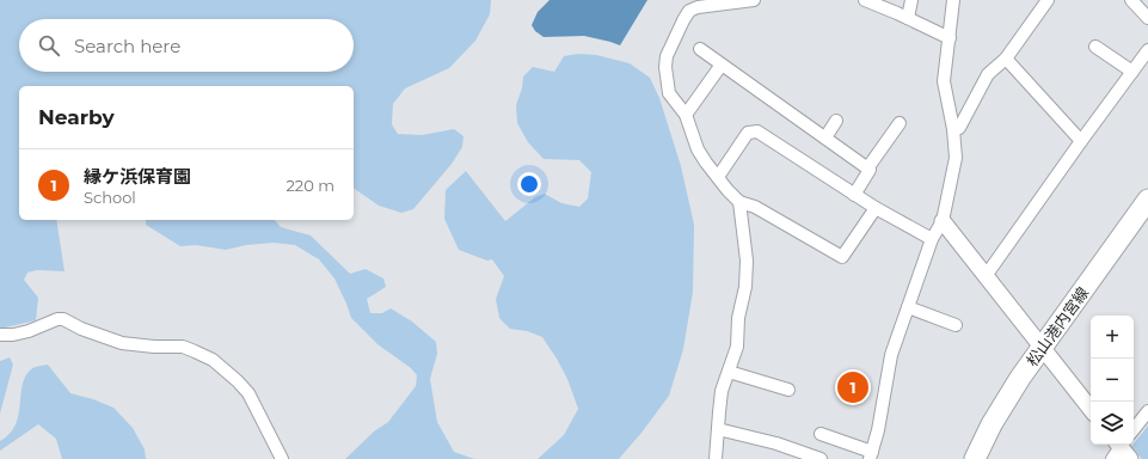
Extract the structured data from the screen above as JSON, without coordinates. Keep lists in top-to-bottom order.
{
  "streets": {
    "main road": ["松山港内宮線"]
  },
  "page": {
    "search": "Search here",
    "heading": "Nearby",
    "list": [
      {
        "mark": "1",
        "name": "縁ケ浜保育園",
        "note": "School",
        "value": "220 m"
      }
    ],
    "map_buttons": ["+", "−"],
    "pins": "1"
  }
}
